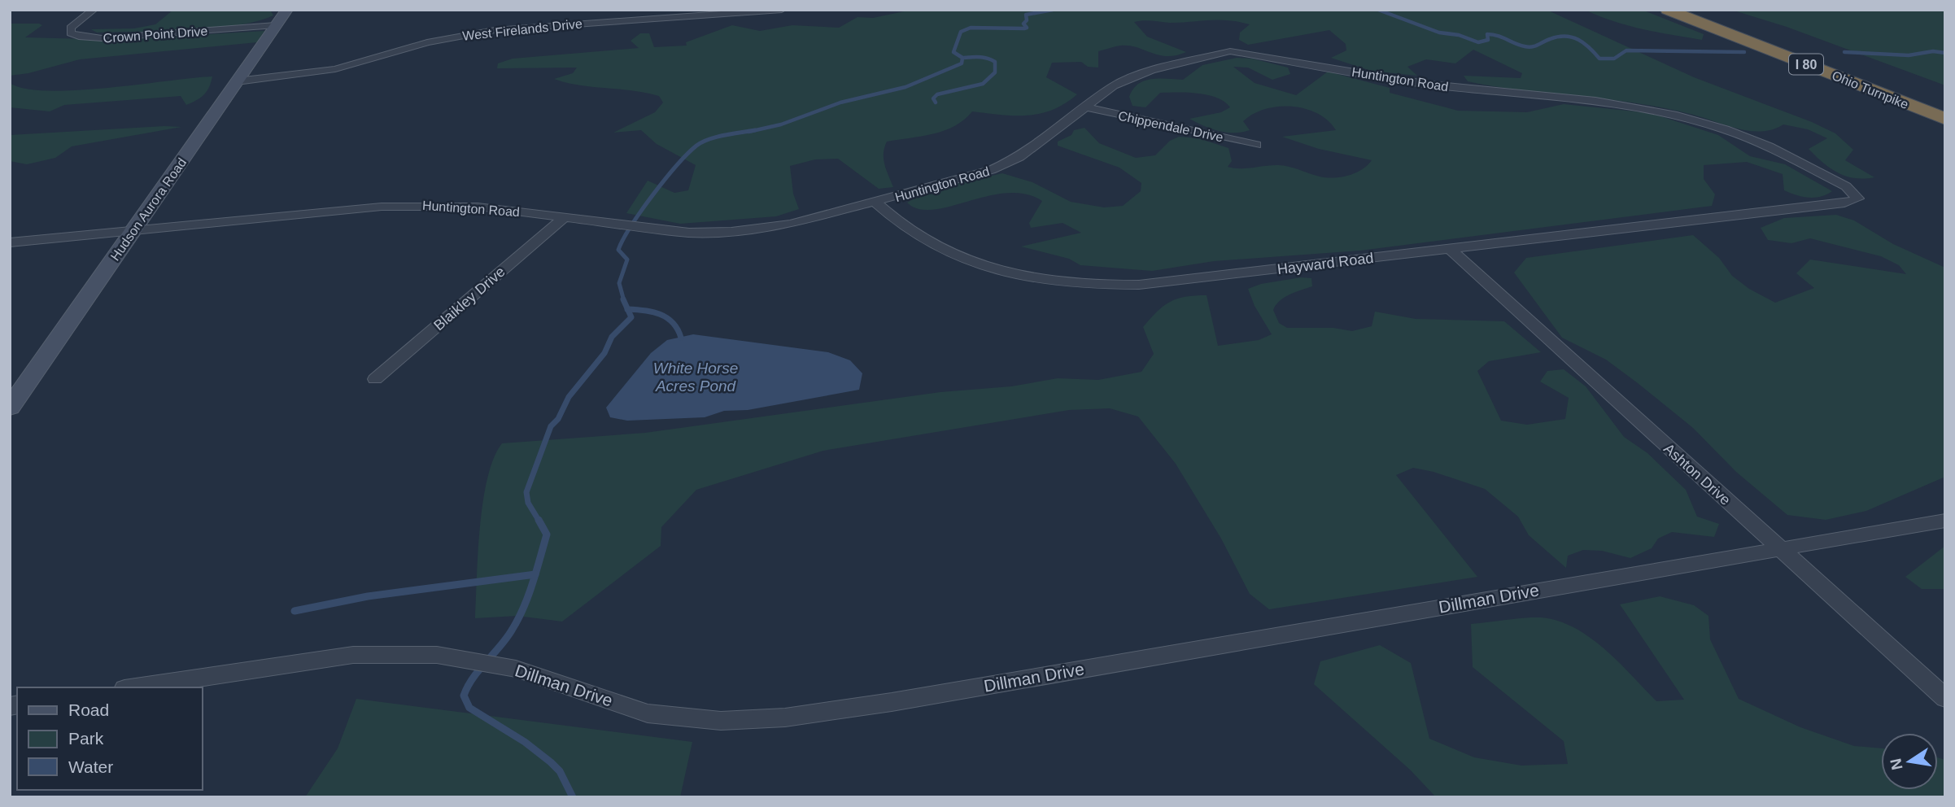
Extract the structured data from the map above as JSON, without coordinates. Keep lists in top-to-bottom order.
{
  "streets": {
    "highway": ["I 80", "Ohio Turnpike"],
    "street": [
      "West Firelands Drive",
      "Crown Point Drive",
      "Huntington Road",
      "Chippendale Drive",
      "Hudson Aurora Road",
      "Hayward Road",
      "Blaikley Drive",
      "Ashton Drive",
      "Dillman Drive"
    ]
  },
  "crossings": [
    ["West Firelands Drive", "Hudson Aurora Road"],
    ["Crown Point Drive", "Hudson Aurora Road"],
    ["Huntington Road", "Chippendale Drive"],
    ["Huntington Road", "Hudson Aurora Road"],
    ["Huntington Road", "Hayward Road"],
    ["Huntington Road", "Blaikley Drive"],
    ["Hayward Road", "Ashton Drive"],
    ["Ashton Drive", "Dillman Drive"]
  ],
  "water": ["White Horse Acres Pond"],
  "legend": ["Road", "Park", "Water"],
  "north": "left"
}
